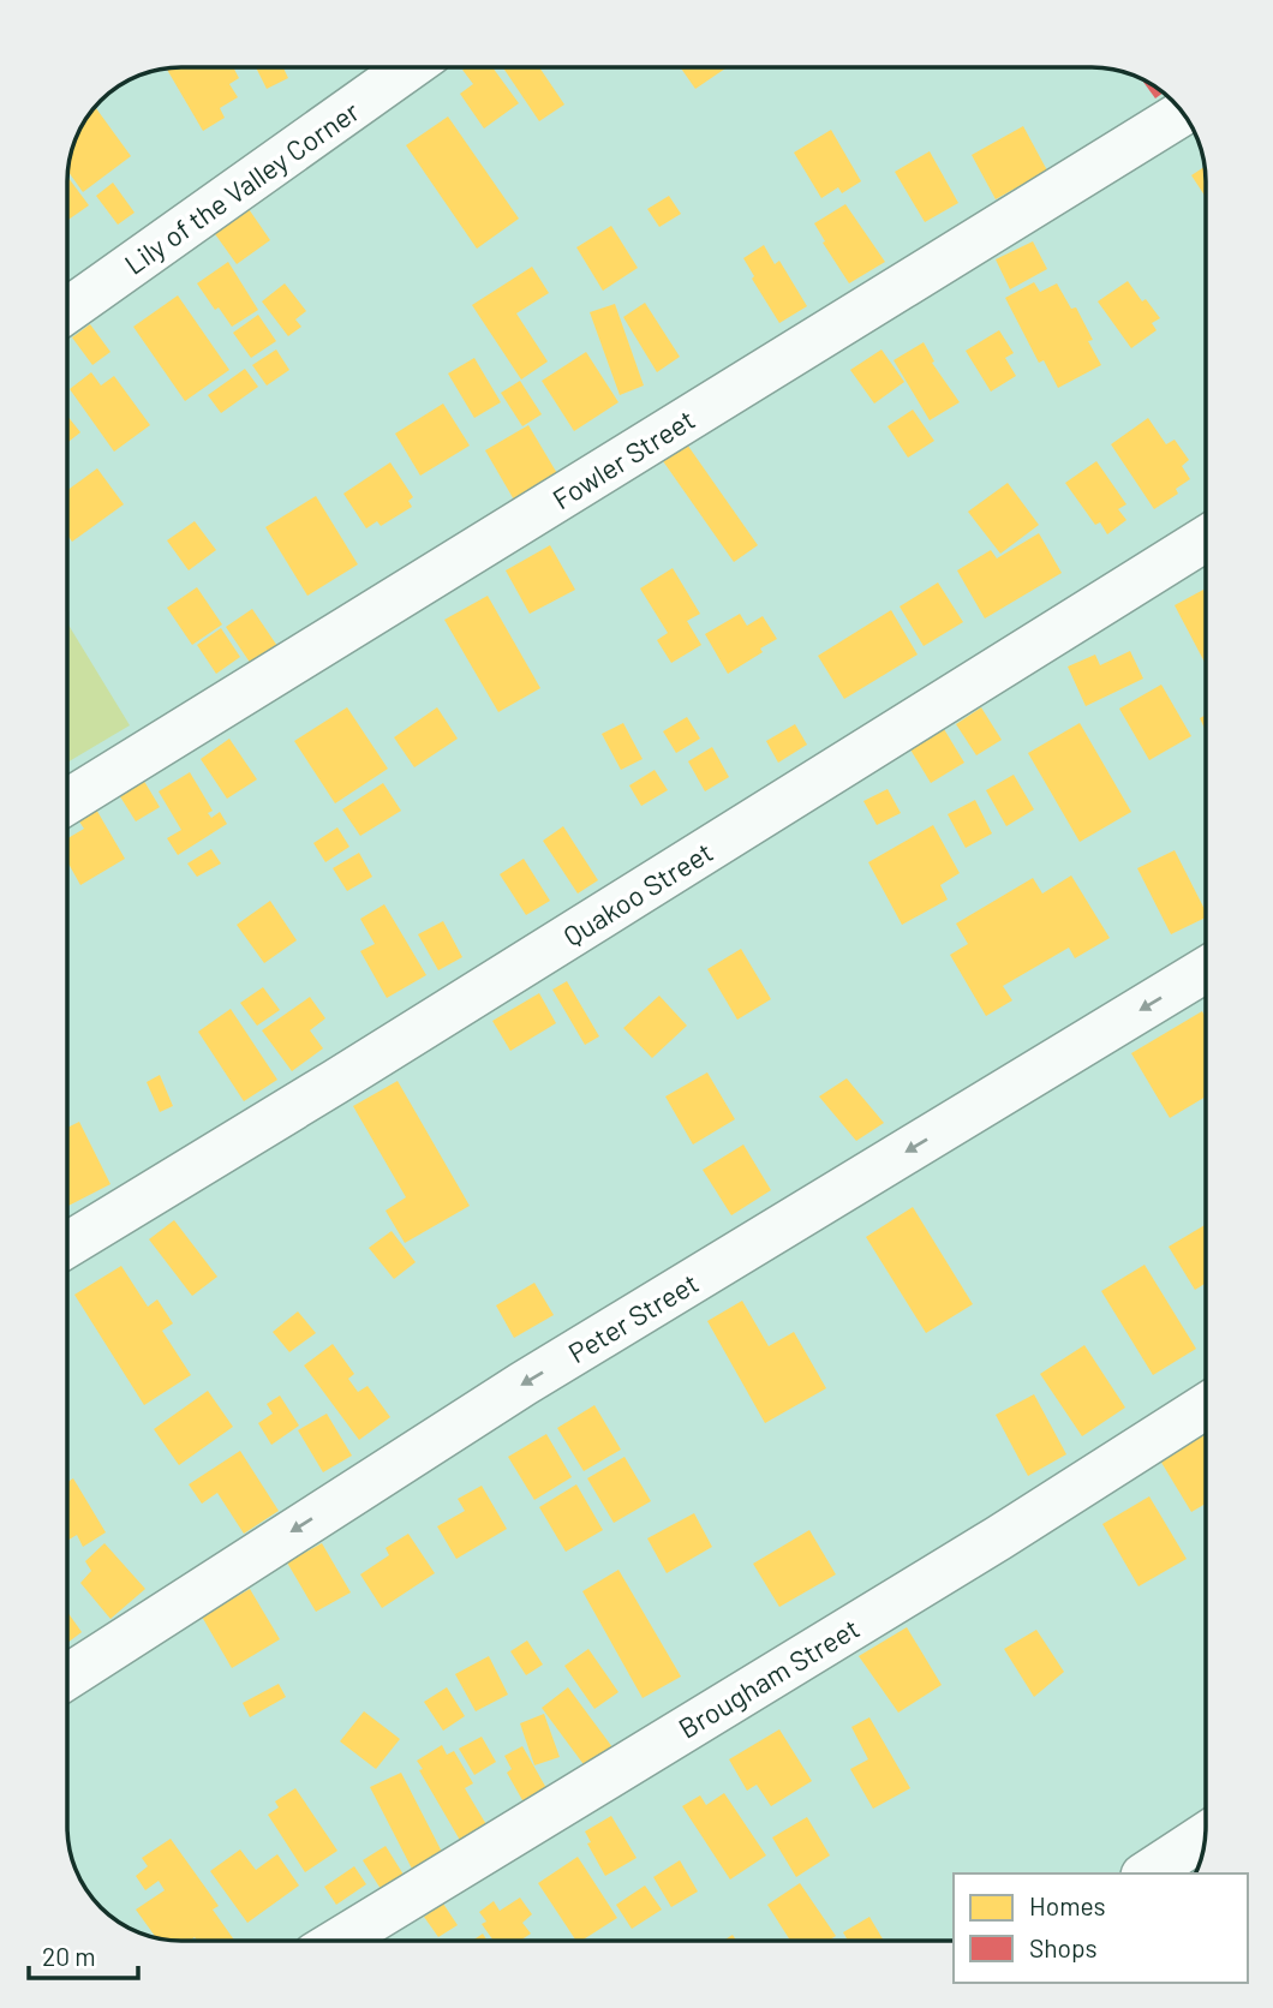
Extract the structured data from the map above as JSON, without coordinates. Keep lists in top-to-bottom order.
{
  "streets": {
    "street": [
      "Lily of the Valley Corner",
      "Fowler Street",
      "Quakoo Street",
      "Peter Street",
      "Brougham Street"
    ]
  },
  "one_way": ["Peter Street"],
  "legend": ["Homes", "Shops"],
  "scale_bar": "20 m"
}
